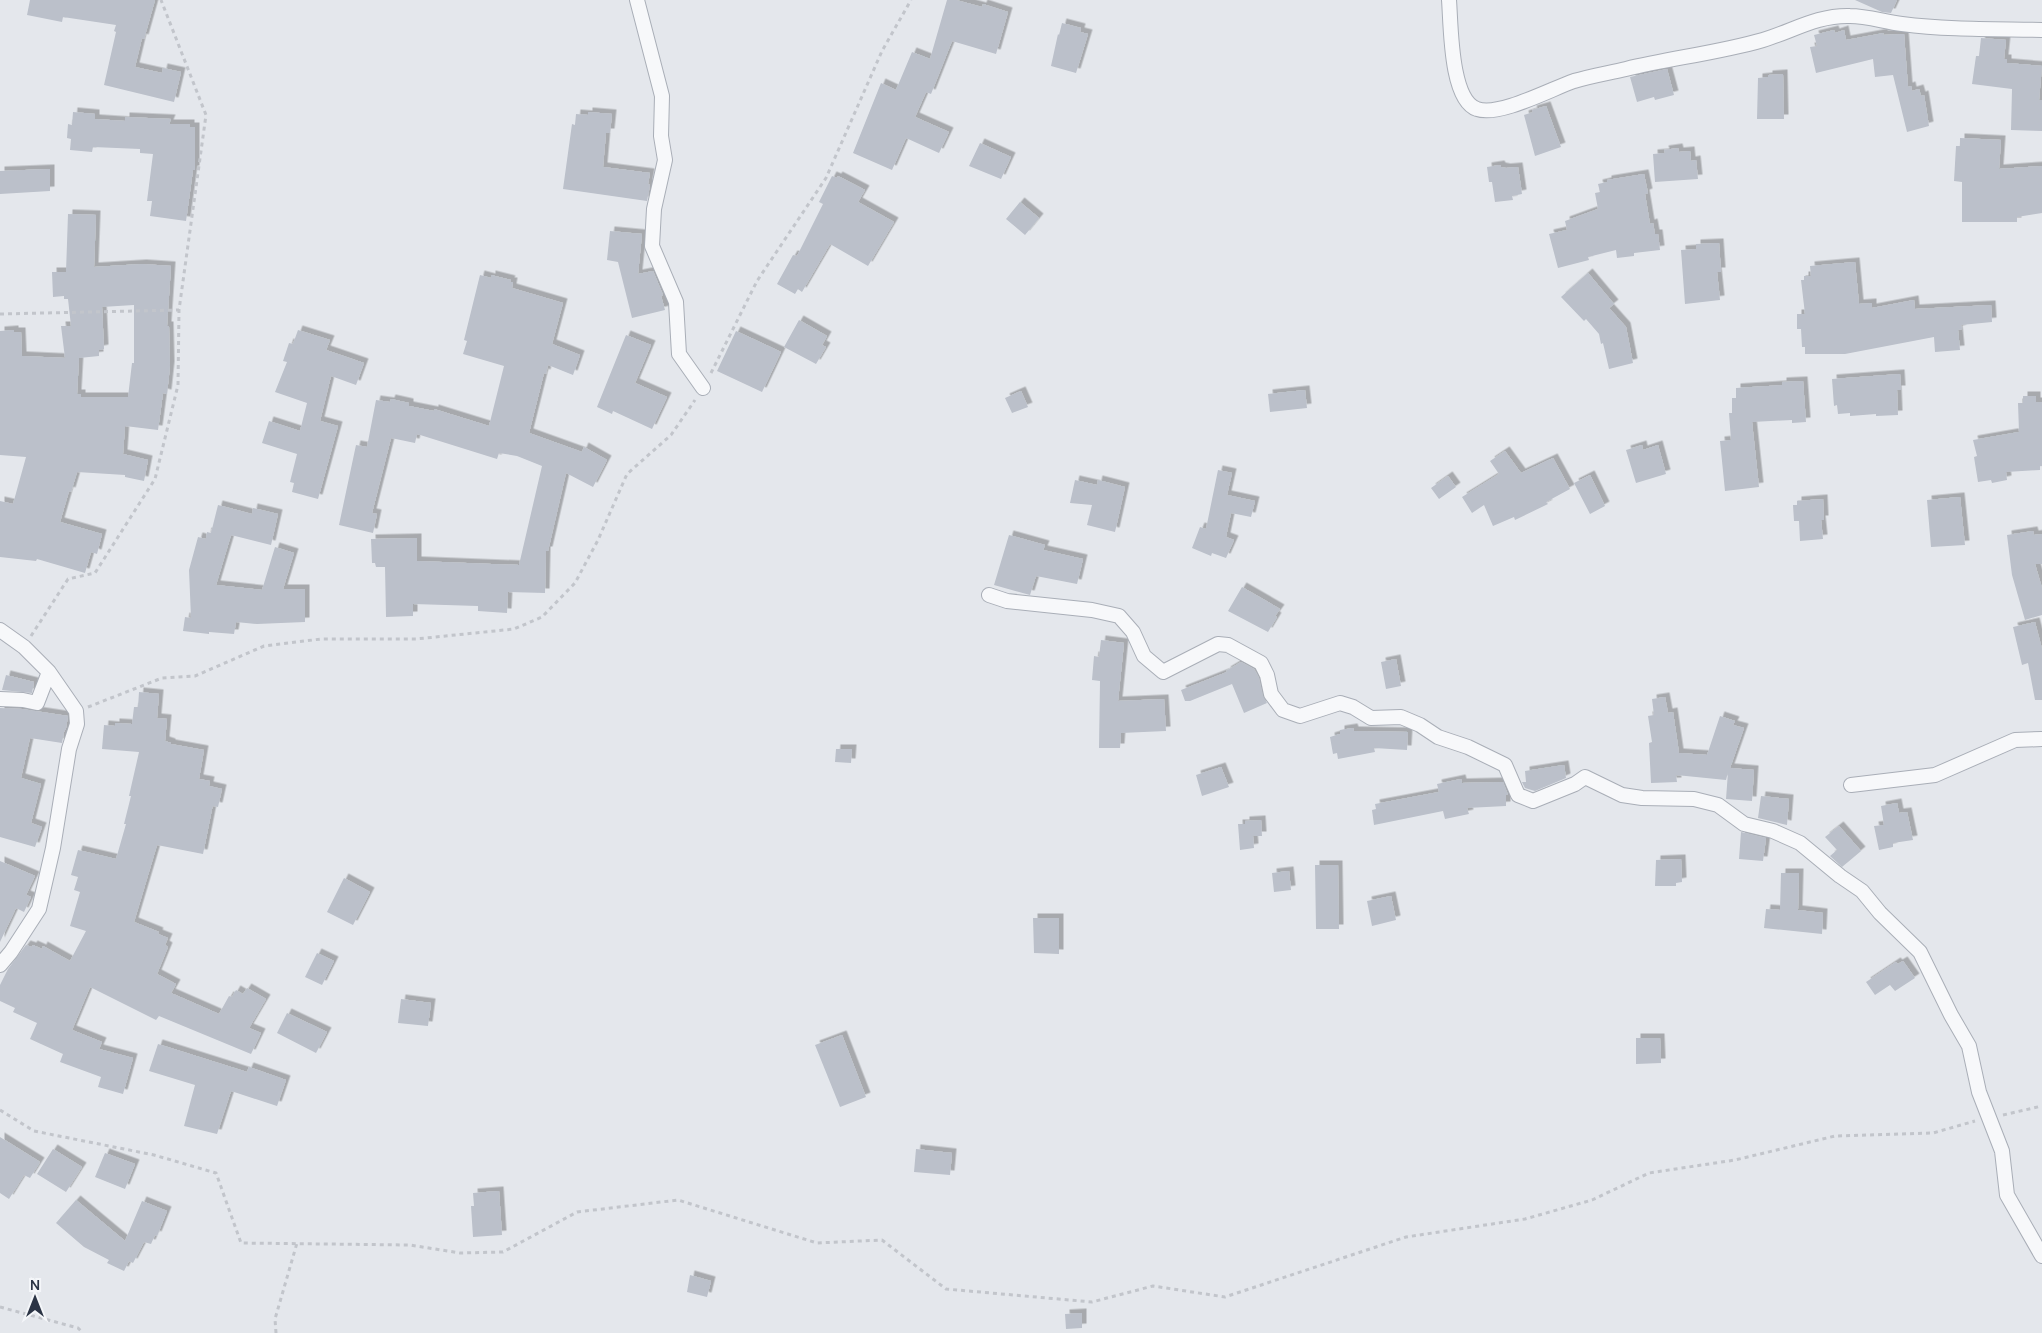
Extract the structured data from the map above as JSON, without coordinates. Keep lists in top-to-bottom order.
{
  "north": "top"
}
